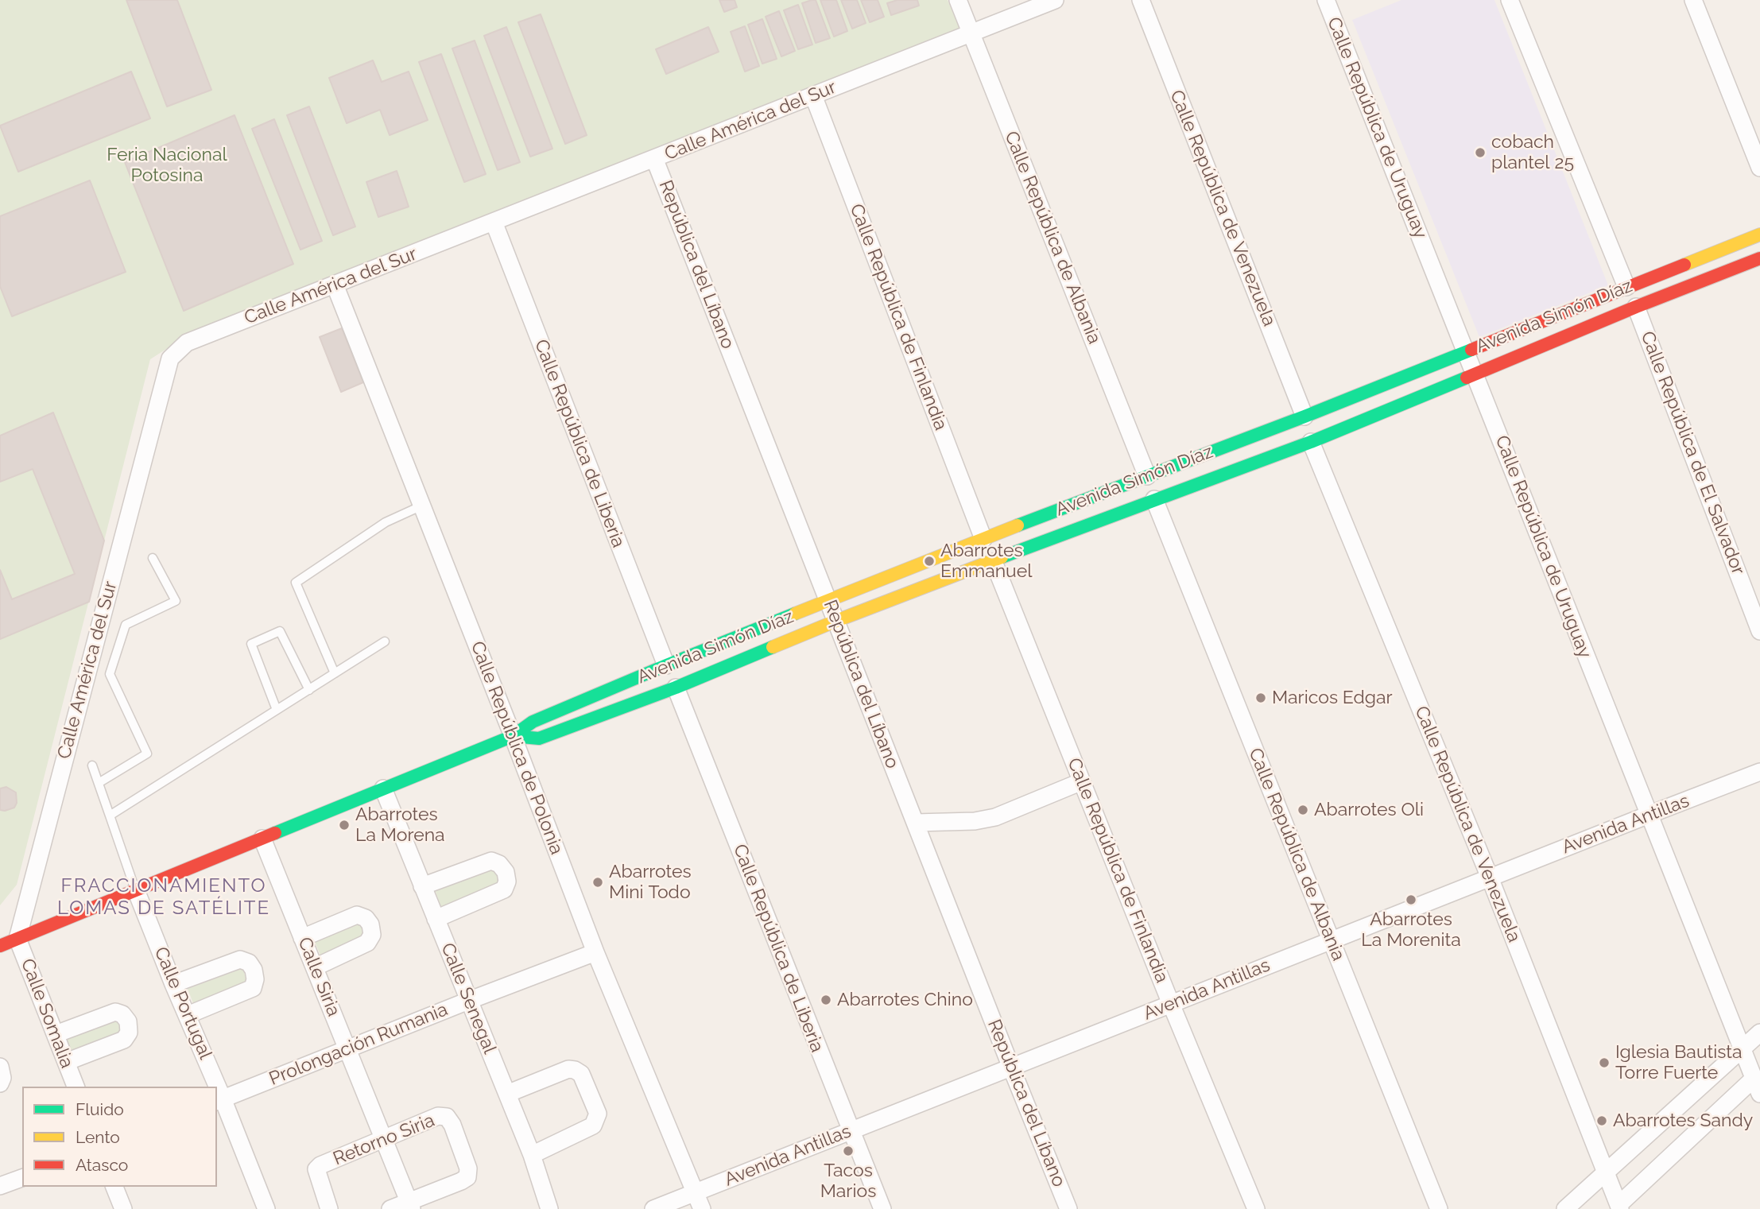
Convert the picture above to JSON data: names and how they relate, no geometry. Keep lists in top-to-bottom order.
{
  "streets": {
    "main road": ["Avenida Simón Díaz"],
    "street": [
      "Calle América del Sur",
      "Calle República de Uruguay",
      "Calle República de Venezuela",
      "Calle República de Albania",
      "República del Líbano",
      "Calle República de Finlandia",
      "Calle República de Liberia",
      "Calle República de El Salvador",
      "Calle República de Polonia",
      "Avenida Antillas",
      "Calle Siria",
      "Calle Senegal",
      "Calle Portugal",
      "Calle Somalia",
      "Prolongación Rumania",
      "Retorno Siria"
    ]
  },
  "crossings": [
    ["Calle América del Sur", "Calle República de Albania"],
    ["Calle América del Sur", "República del Líbano"],
    ["Calle América del Sur", "Avenida Simón Díaz"],
    ["Calle América del Sur", "Calle República de Finlandia"],
    ["Calle América del Sur", "Calle República de Liberia"],
    ["Calle América del Sur", "Calle República de Polonia"],
    ["Calle América del Sur", "Calle Somalia"],
    ["Calle República de Uruguay", "Avenida Simón Díaz"],
    ["Calle República de Uruguay", "Avenida Antillas"],
    ["Calle República de Venezuela", "Avenida Simón Díaz"],
    ["Calle República de Venezuela", "Avenida Antillas"],
    ["Calle República de Albania", "Avenida Simón Díaz"],
    ["Calle República de Albania", "Avenida Antillas"],
    ["República del Líbano", "Avenida Simón Díaz"],
    ["República del Líbano", "Avenida Antillas"],
    ["Avenida Simón Díaz", "Calle República de Finlandia"],
    ["Avenida Simón Díaz", "Calle República de Liberia"],
    ["Avenida Simón Díaz", "Calle República de El Salvador"],
    ["Avenida Simón Díaz", "Calle República de Polonia"],
    ["Avenida Simón Díaz", "Calle Siria"],
    ["Avenida Simón Díaz", "Calle Senegal"],
    ["Avenida Simón Díaz", "Calle Portugal"],
    ["Avenida Simón Díaz", "Calle Somalia"],
    ["Calle República de Finlandia", "Avenida Antillas"],
    ["Calle República de Liberia", "Avenida Antillas"],
    ["Calle República de Polonia", "Avenida Antillas"],
    ["Calle República de Polonia", "Prolongación Rumania"],
    ["Calle Siria", "Prolongación Rumania"],
    ["Calle Siria", "Retorno Siria"],
    ["Calle Senegal", "Prolongación Rumania"],
    ["Calle Portugal", "Prolongación Rumania"]
  ],
  "districts": ["FRACCIONAMIENTO LOMAS DE SATÉLITE"],
  "parks": ["Feria Nacional Potosina"],
  "places": [
    "cobach plantel 25",
    "Abarrotes Emmanuel",
    "Maricos Edgar",
    "Abarrotes Oli",
    "Abarrotes La Morena",
    "Abarrotes Mini Todo",
    "Abarrotes La Morenita",
    "Abarrotes Chino",
    "Iglesia Bautista Torre Fuerte",
    "Abarrotes Sandy",
    "Tacos Marios"
  ],
  "legend": ["Fluido", "Lento", "Atasco"]
}
